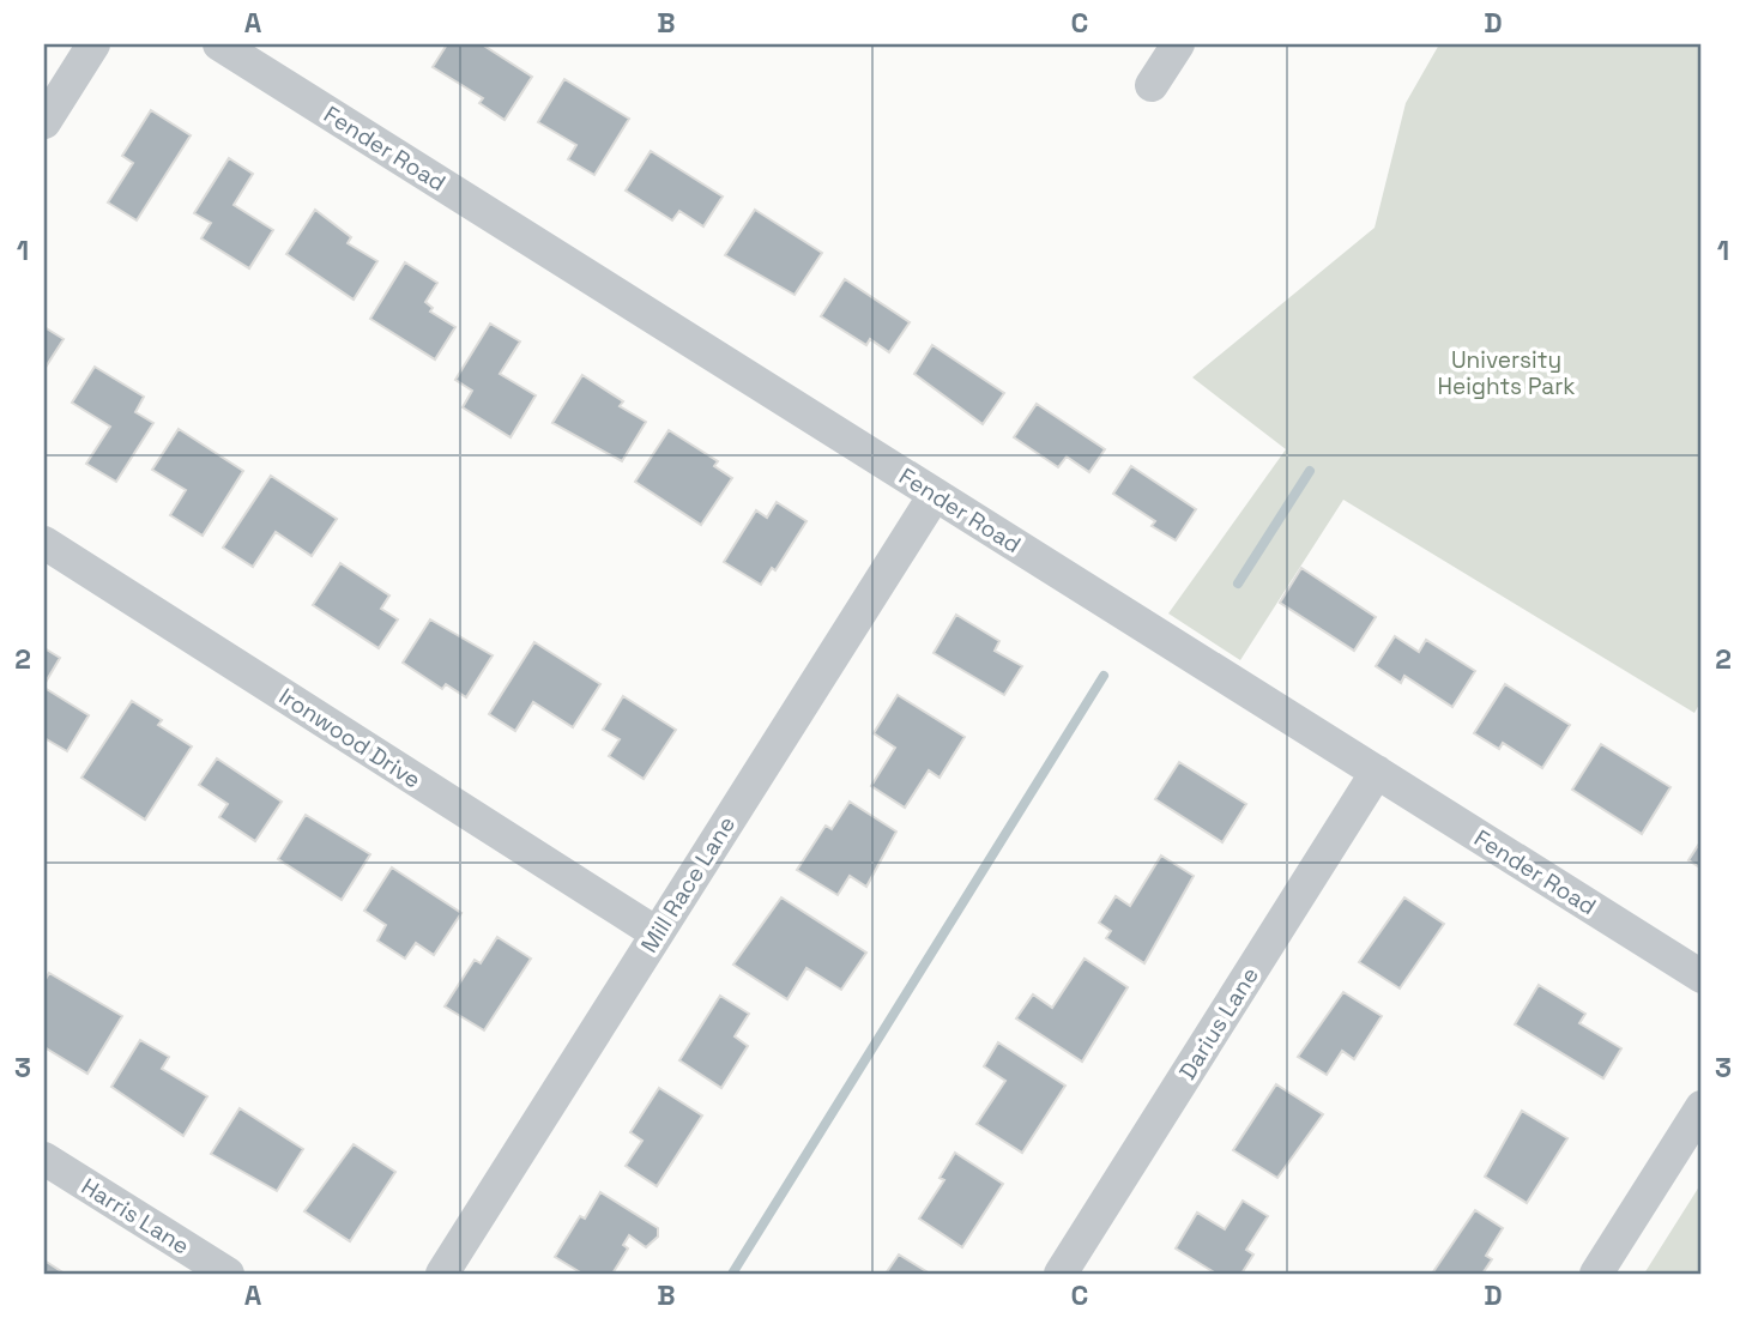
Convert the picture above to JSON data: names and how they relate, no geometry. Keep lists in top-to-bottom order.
{
  "streets": {
    "street": [
      "Fender Road",
      "Ironwood Drive",
      "Mill Race Lane",
      "Darius Lane",
      "Harris Lane"
    ]
  },
  "crossings": [
    ["Fender Road", "Mill Race Lane"],
    ["Fender Road", "Darius Lane"],
    ["Ironwood Drive", "Mill Race Lane"]
  ],
  "parks": ["University Heights Park"],
  "grid": {
    "columns": [
      "A",
      "B",
      "C",
      "D"
    ],
    "rows": ["1", "2", "3"]
  }
}
